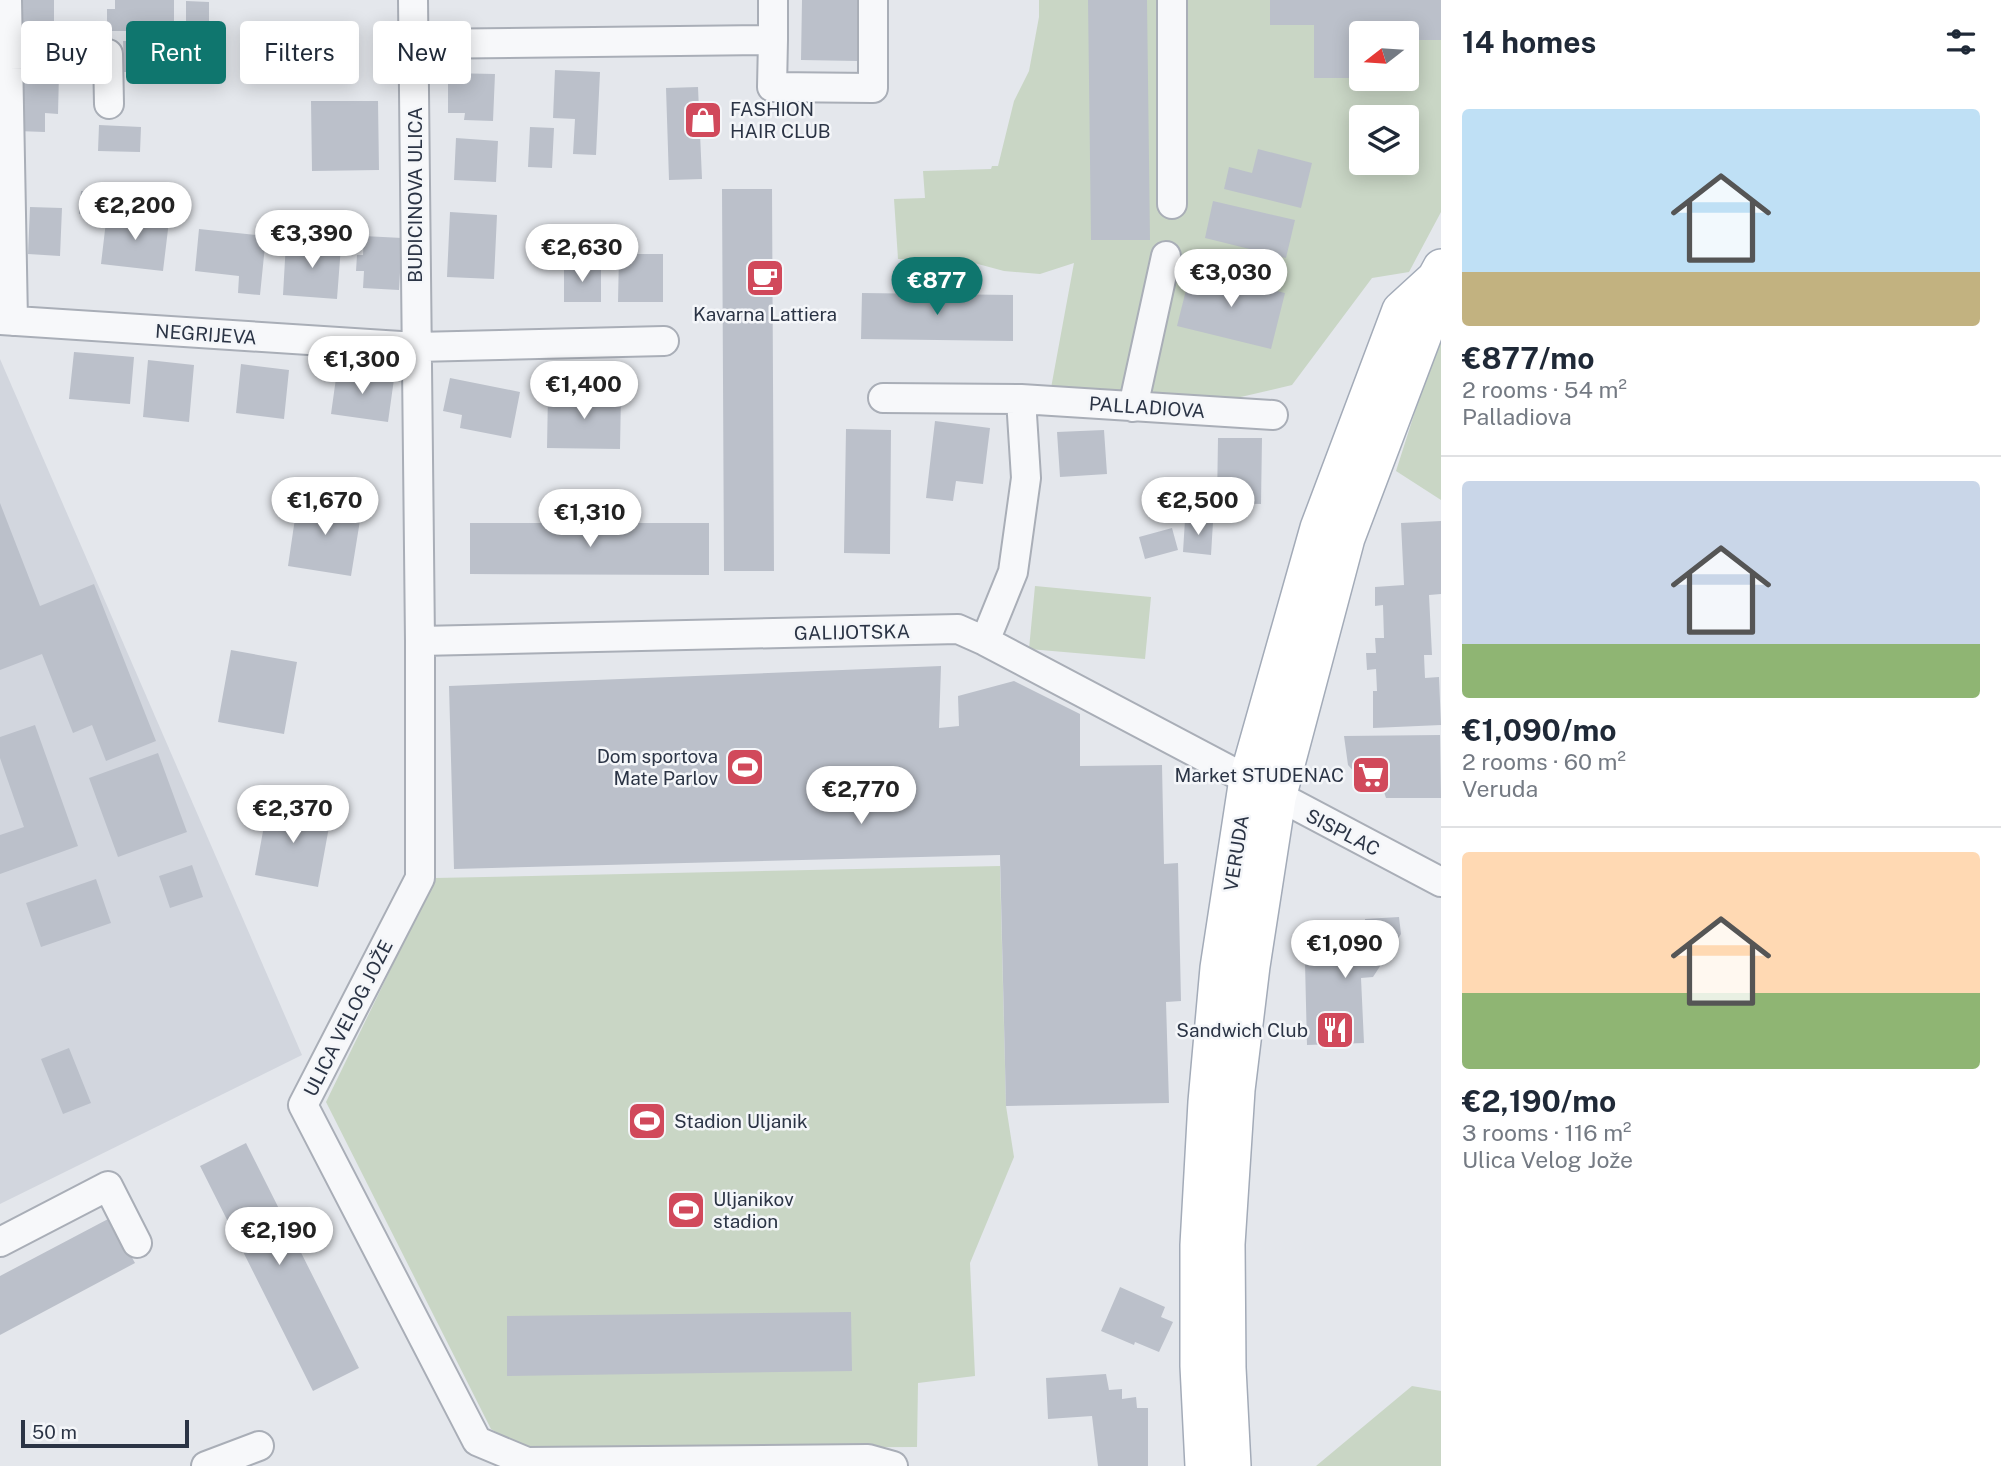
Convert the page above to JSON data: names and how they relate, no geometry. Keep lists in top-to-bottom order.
{
  "streets": {
    "main road": ["VERUDA"],
    "street": [
      "BUDICINOVA ULICA",
      "NEGRIJEVA",
      "PALLADIOVA",
      "GALIJOTSKA",
      "SISPLAC",
      "ULICA VELOG JOŽE"
    ]
  },
  "crossings": [
    ["BUDICINOVA ULICA", "NEGRIJEVA"],
    ["BUDICINOVA ULICA", "ULICA VELOG JOŽE"],
    ["NEGRIJEVA", "ULICA VELOG JOŽE"],
    ["GALIJOTSKA", "SISPLAC"],
    ["GALIJOTSKA", "VERUDA"],
    ["GALIJOTSKA", "ULICA VELOG JOŽE"],
    ["SISPLAC", "VERUDA"]
  ],
  "places": {
    "shop": ["FASHION HAIR CLUB"],
    "cafe": ["Kavarna Lattiera"],
    "sports": ["Dom sportova Mate Parlov", "Stadion Uljanik", "Uljanikov stadion"],
    "supermarket": ["Market STUDENAC"],
    "restaurant": ["Sandwich Club"]
  },
  "scale_bar": "50 m",
  "north": "left",
  "page": {
    "heading": "14 homes",
    "chip": [
      "Buy",
      "Rent",
      "Filters",
      "New"
    ],
    "list": [
      {
        "name": "€877/mo",
        "note": "2 rooms · 54 m² · Palladiova"
      },
      {
        "name": "€1,090/mo",
        "note": "2 rooms · 60 m² · Veruda"
      },
      {
        "name": "€2,190/mo",
        "note": "3 rooms · 116 m² · Ulica Velog Jože"
      }
    ],
    "price": [
      "€2,200",
      "€3,390",
      "€2,630",
      "€3,030",
      "€877",
      "€1,300",
      "€1,400",
      "€1,670",
      "€2,500",
      "€1,310",
      "€2,770",
      "€2,370",
      "€1,090",
      "€2,190"
    ],
    "scale": "50 m"
  }
}
